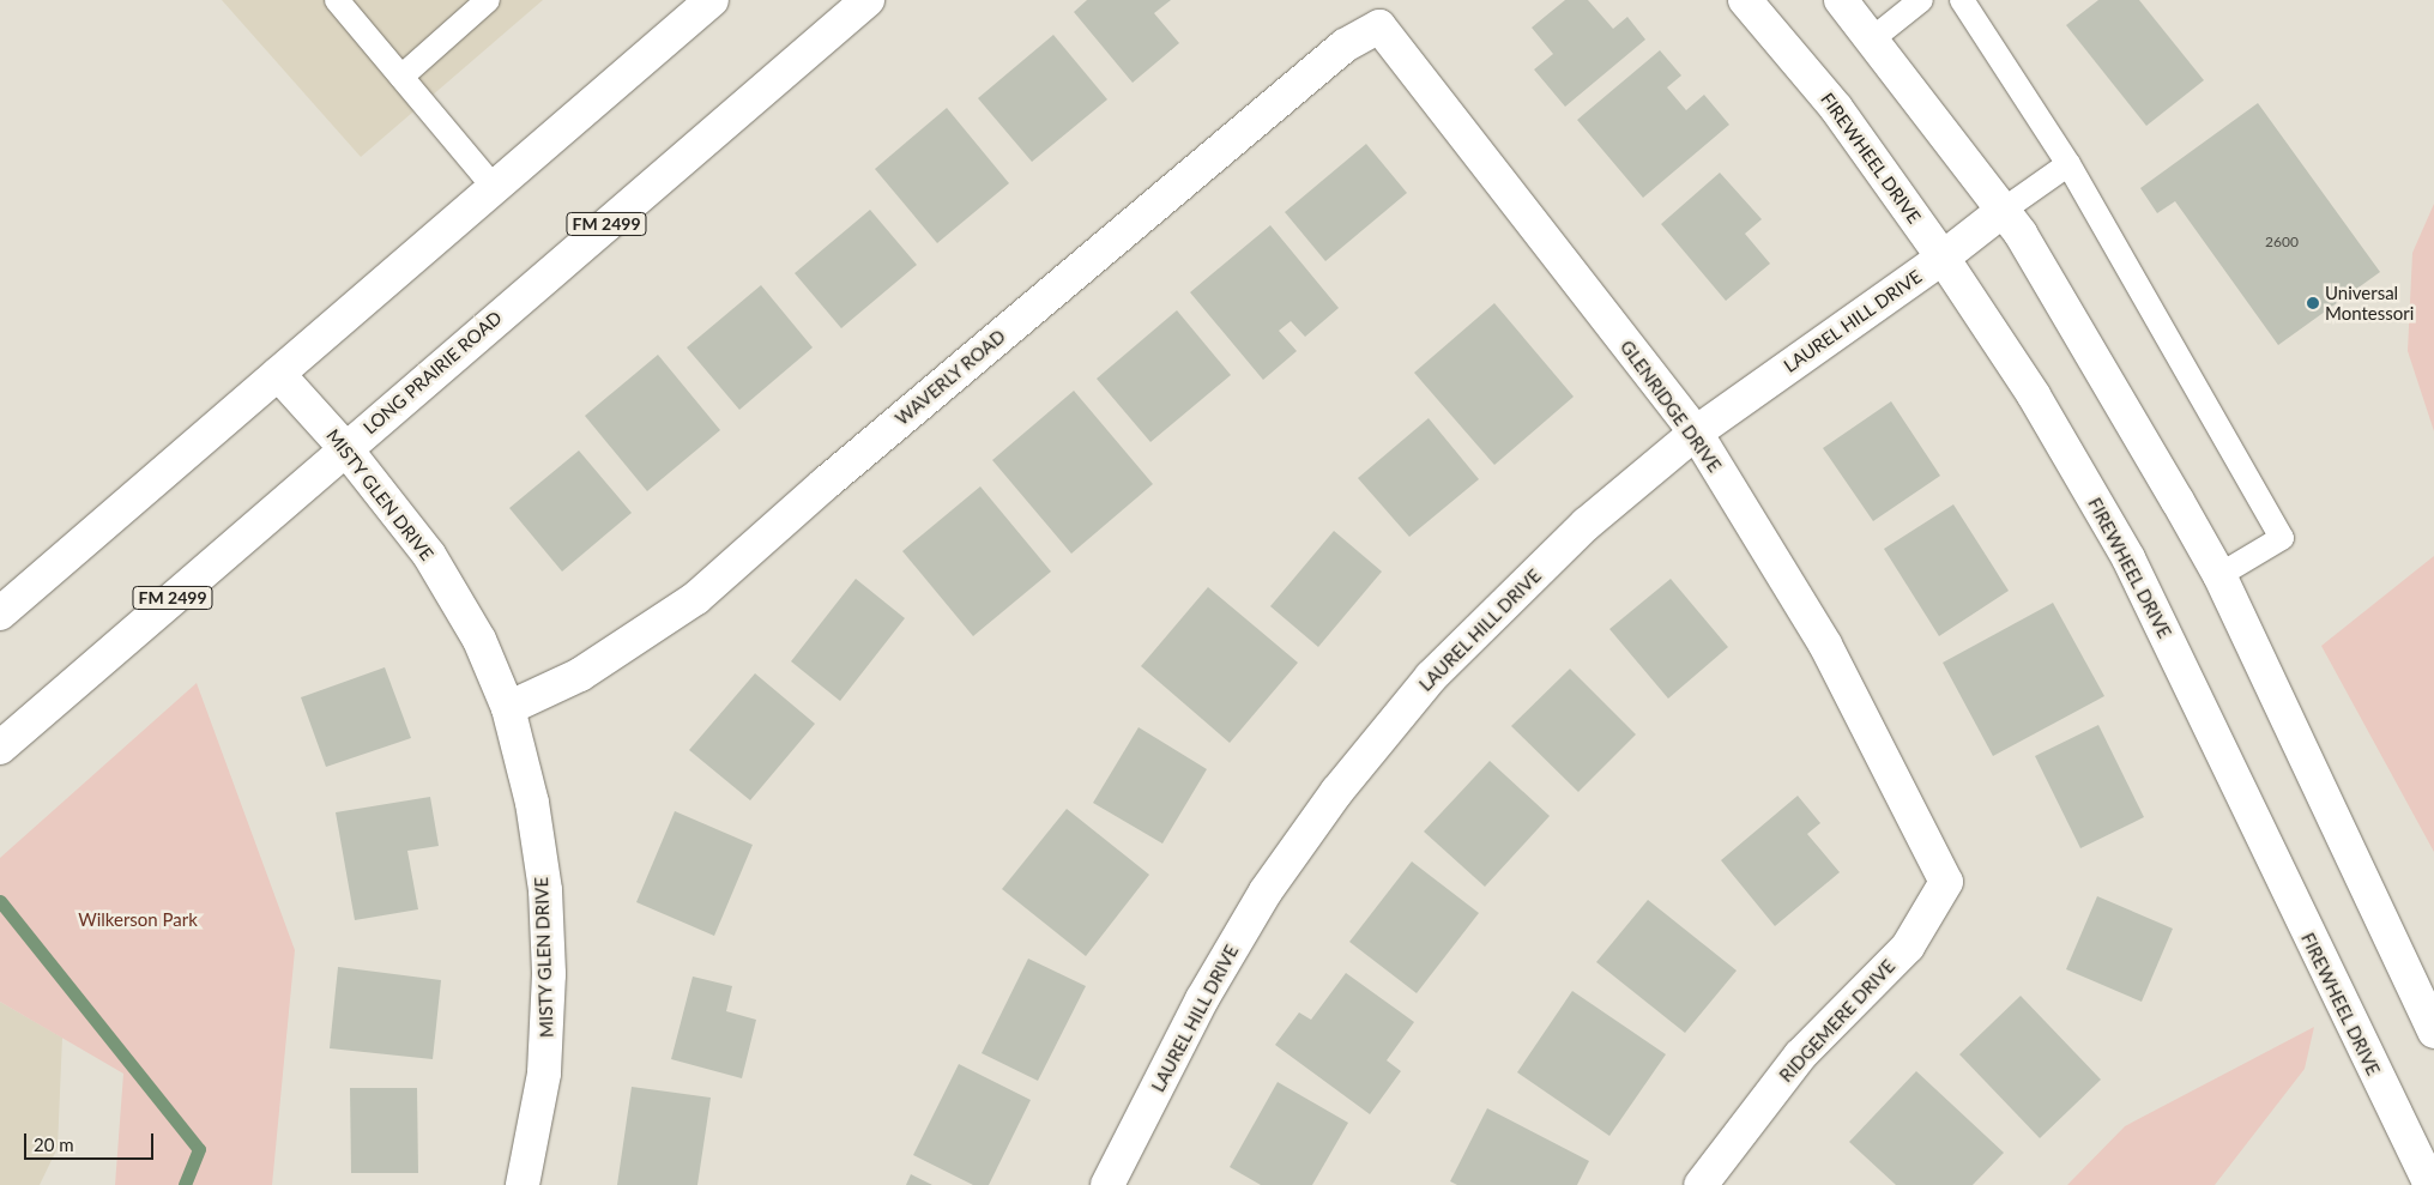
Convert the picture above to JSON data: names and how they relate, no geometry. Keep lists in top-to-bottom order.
{
  "streets": {
    "street": [
      "FIREWHEEL DRIVE",
      "FM 2499",
      "LAUREL HILL DRIVE",
      "LONG PRAIRIE ROAD",
      "WAVERLY ROAD",
      "GLENRIDGE DRIVE",
      "MISTY GLEN DRIVE",
      "RIDGEMERE DRIVE"
    ]
  },
  "crossings": [
    ["FIREWHEEL DRIVE", "LAUREL HILL DRIVE"],
    ["LAUREL HILL DRIVE", "GLENRIDGE DRIVE"],
    ["LONG PRAIRIE ROAD", "MISTY GLEN DRIVE"],
    ["WAVERLY ROAD", "GLENRIDGE DRIVE"],
    ["WAVERLY ROAD", "MISTY GLEN DRIVE"],
    ["GLENRIDGE DRIVE", "RIDGEMERE DRIVE"]
  ],
  "parks": ["Wilkerson Park"],
  "places": ["Universal Montessori"],
  "house_numbers": ["2600"],
  "scale_bar": "20 m"
}
